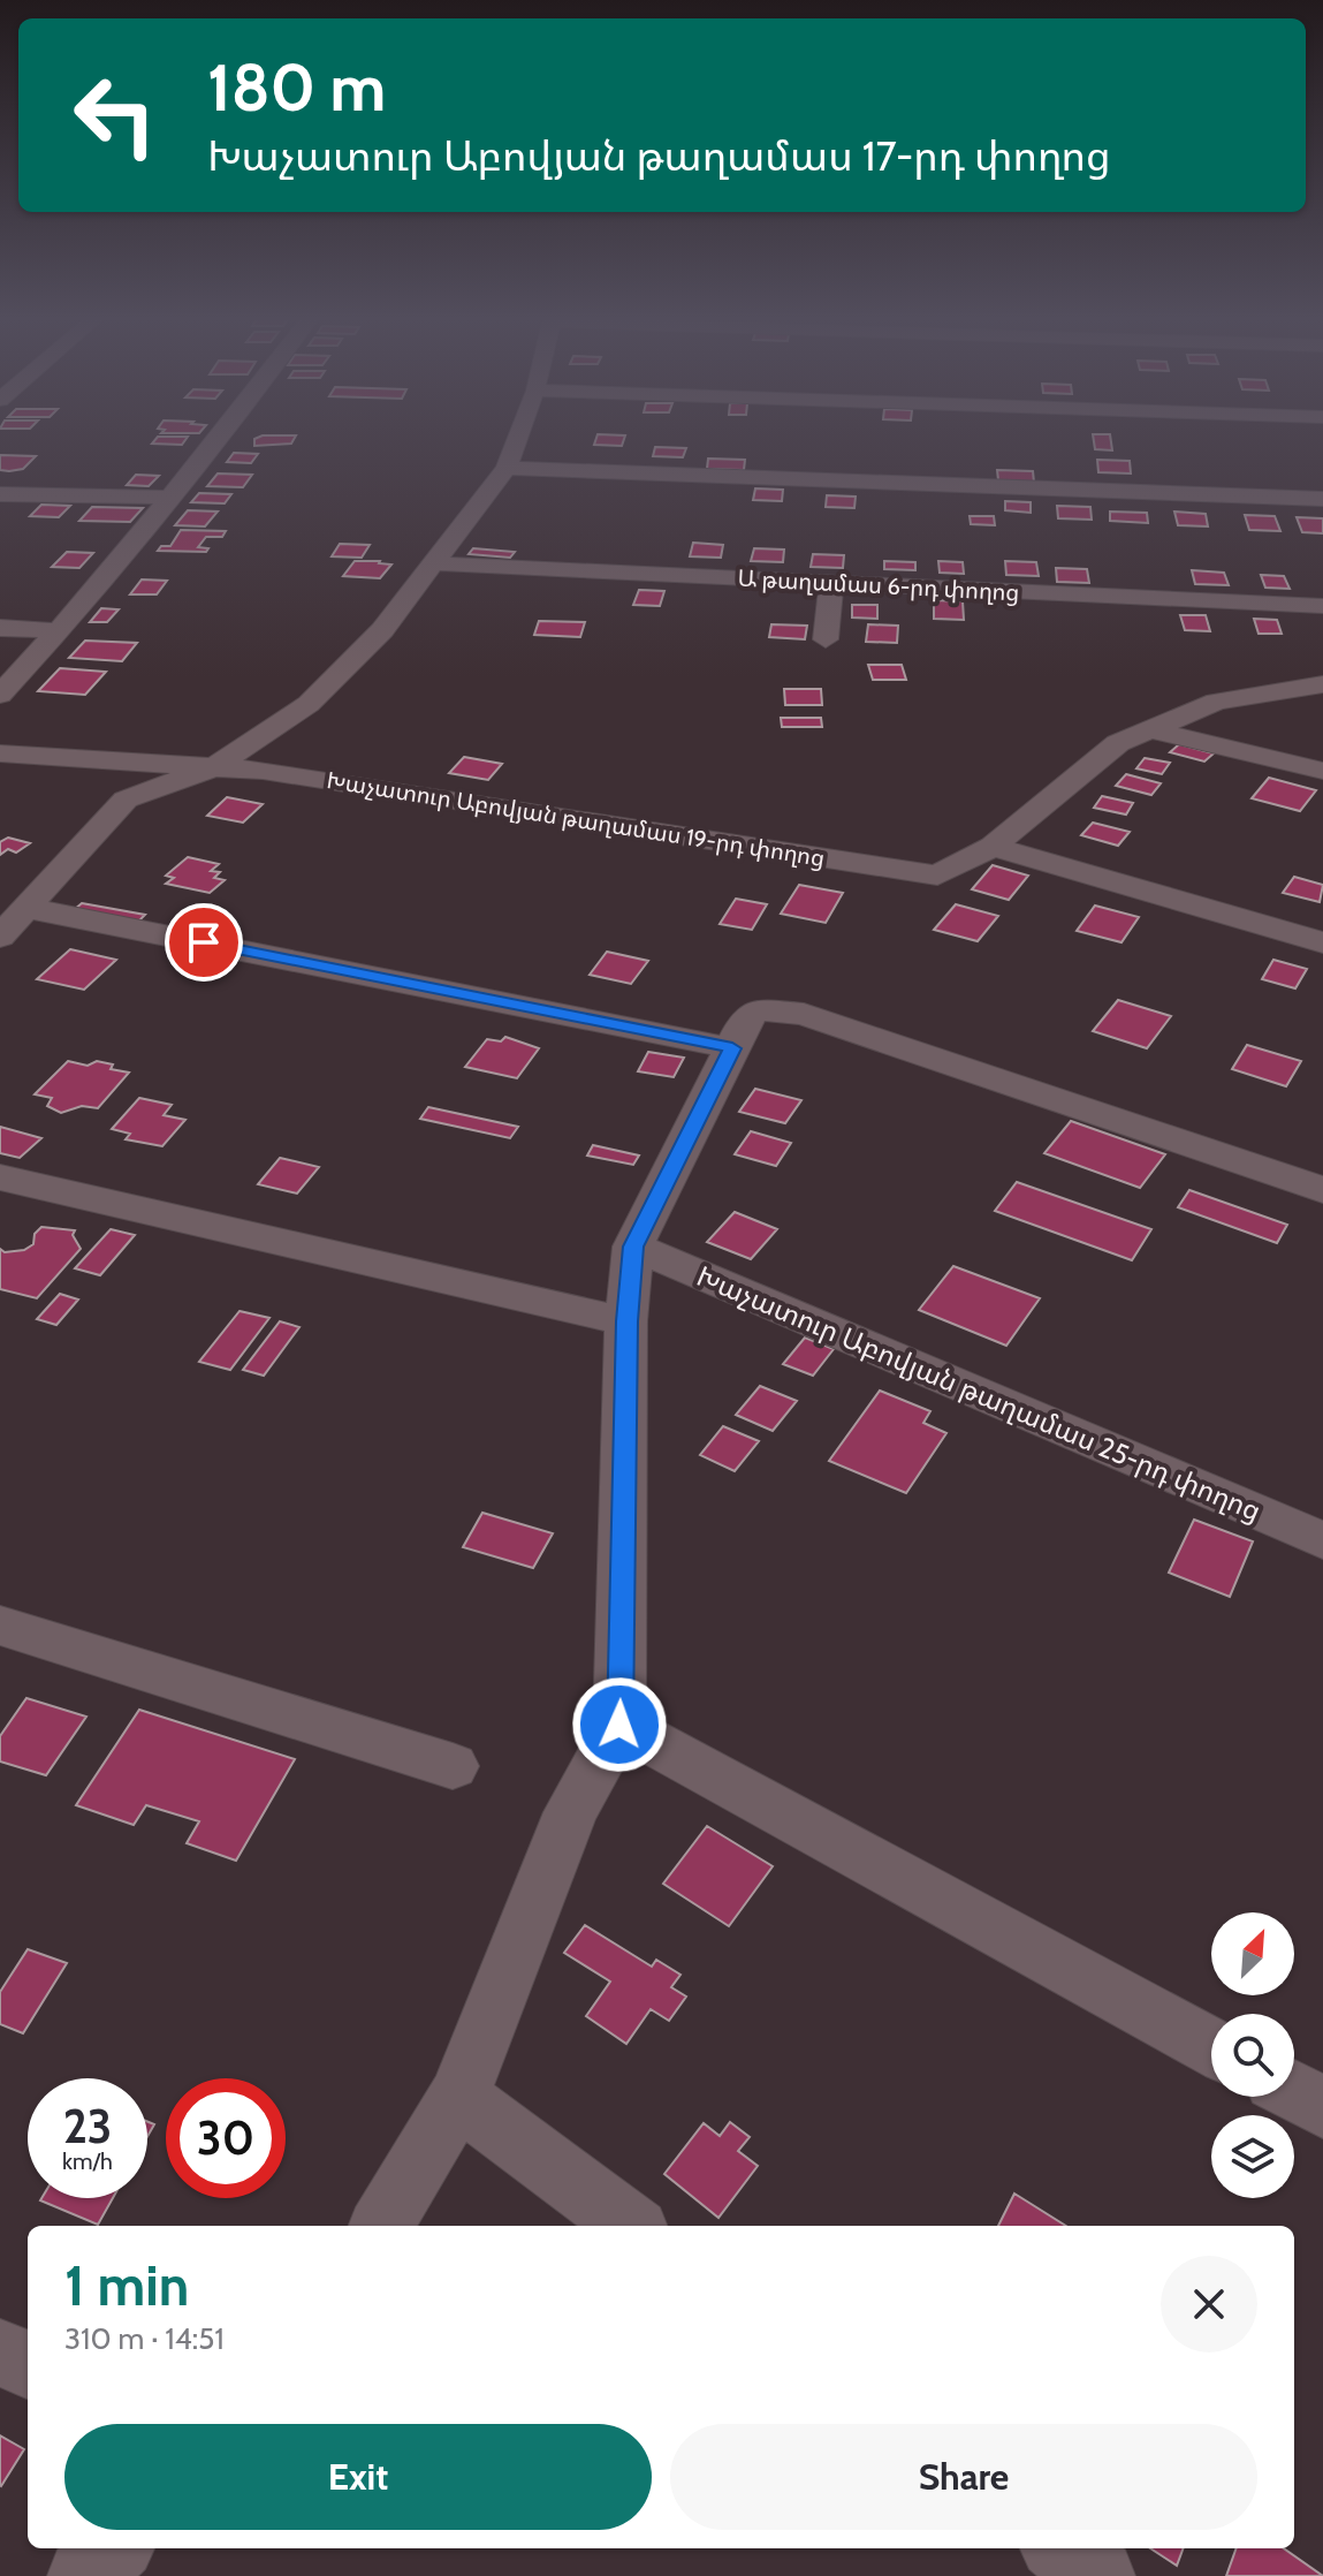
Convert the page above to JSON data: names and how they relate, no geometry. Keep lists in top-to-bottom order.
{
  "streets": {
    "street": ["Ա թաղամաս 6-րդ փողոց", "Խաչատուր Աբովյան թաղամաս 19-րդ փողոց", "Խաչատուր Աբովյան թաղամաս 25-րդ փողոց"]
  },
  "north": "top right",
  "page": {
    "turn": ["180 m", "Խաչատուր Աբովյան թաղամաս 17-րդ փողոց"],
    "speed": "23 km/h",
    "limit": "30",
    "heading": ["1 min", "310 m · 14:51"],
    "buttons": ["Exit", "Share"]
  }
}
